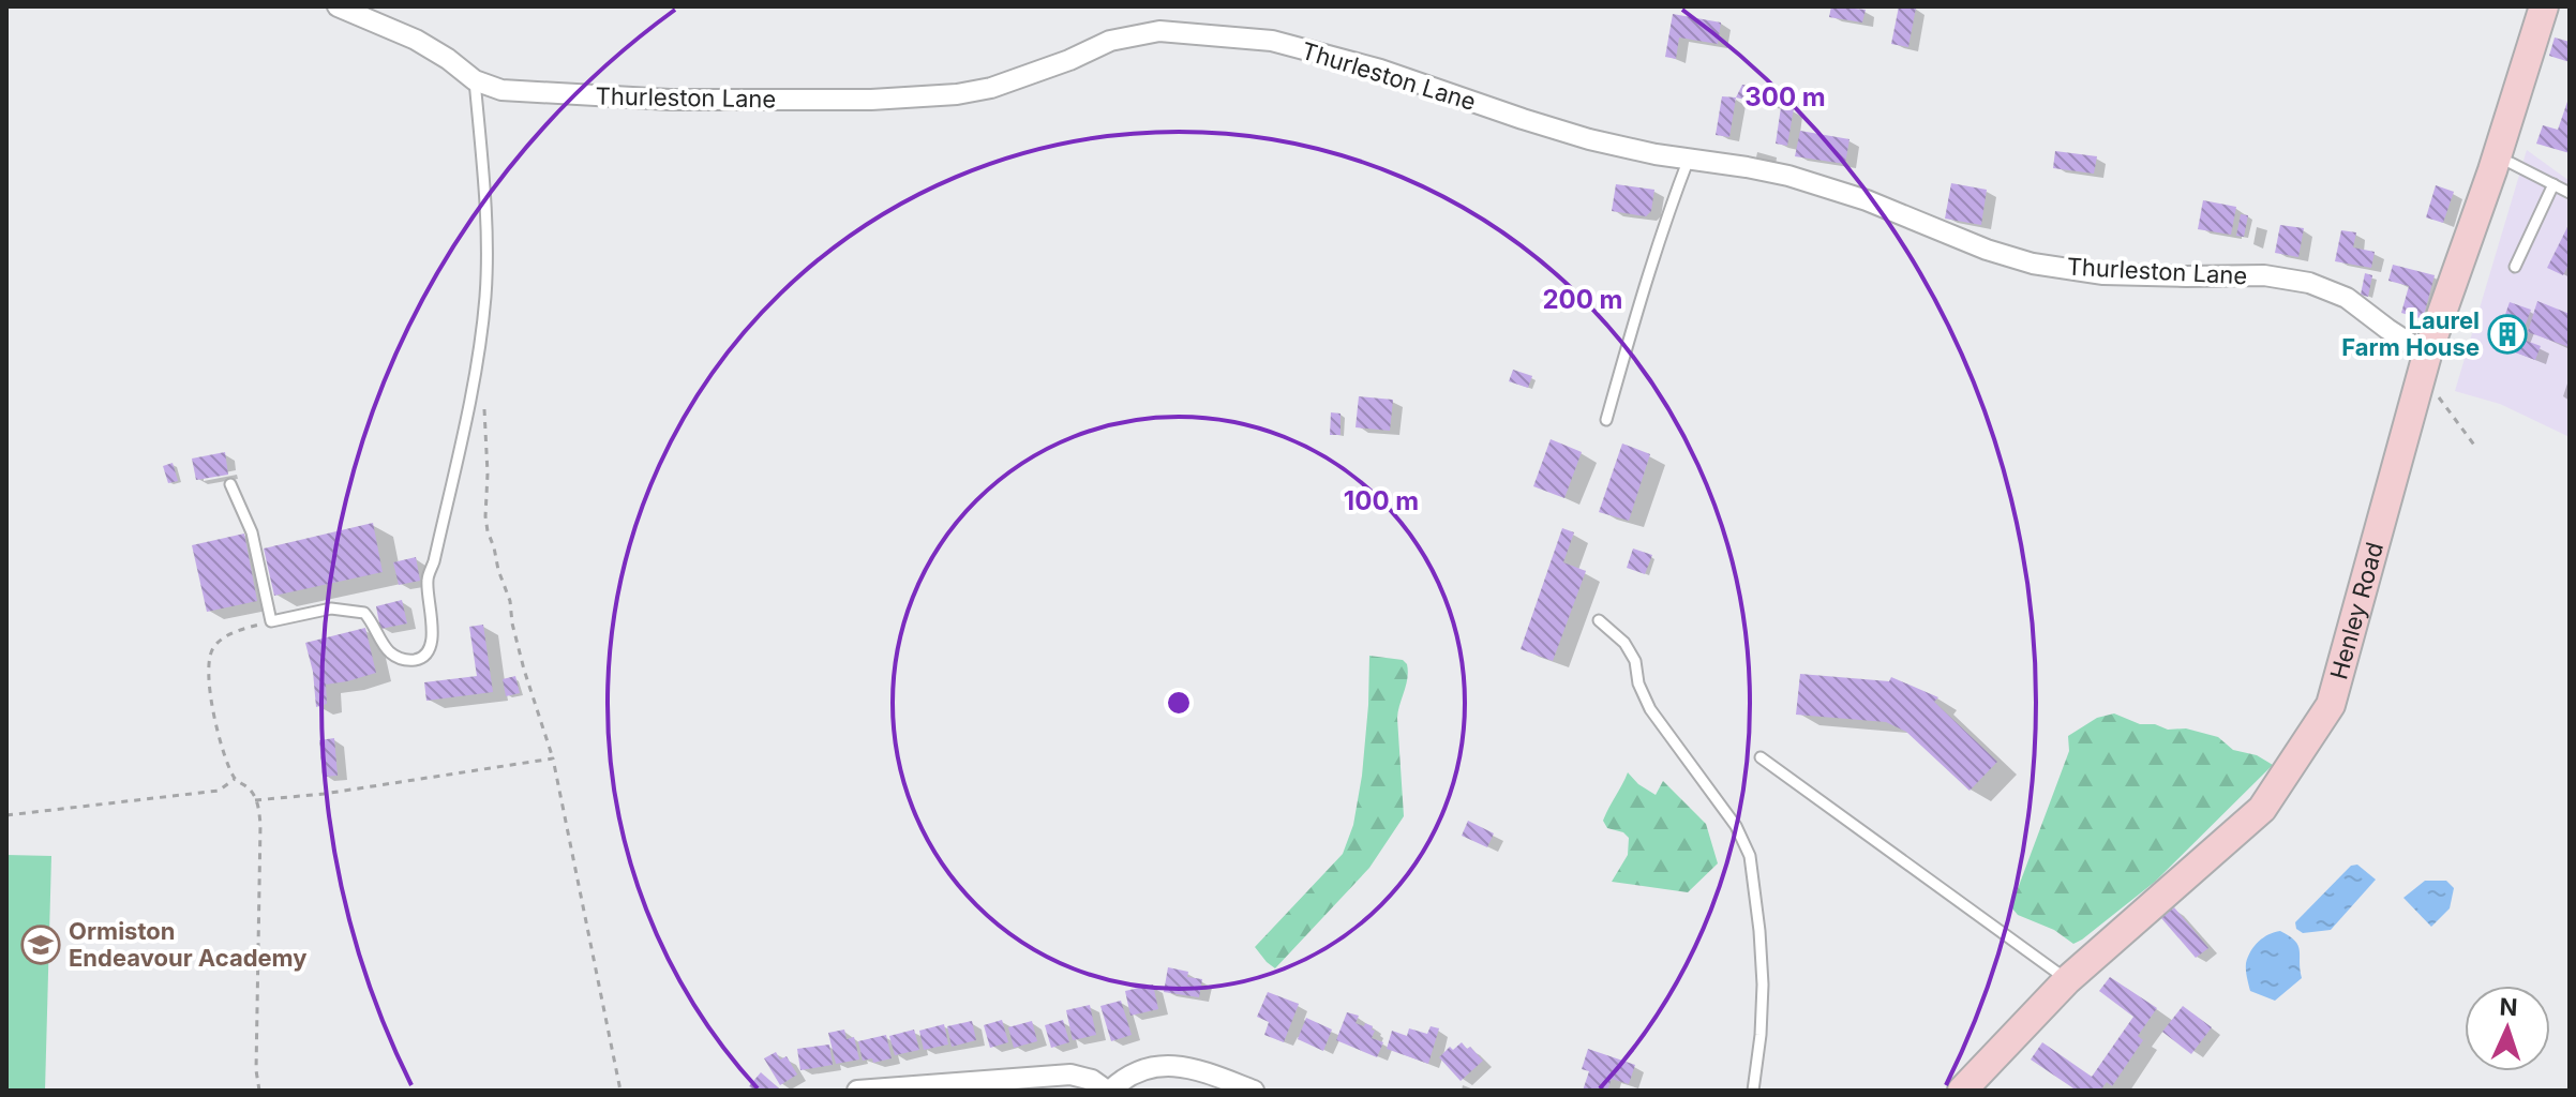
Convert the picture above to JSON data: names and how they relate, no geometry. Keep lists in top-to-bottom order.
{
  "streets": {
    "street": ["Thurleston Lane", "Henley Road"]
  },
  "crossings": [
    ["Thurleston Lane", "Henley Road"]
  ],
  "places": {
    "building": ["Laurel Farm House"],
    "school or university": ["Ormiston Endeavour Academy"]
  },
  "north": "top",
  "rings": ["300 m", "200 m", "100 m"]
}
